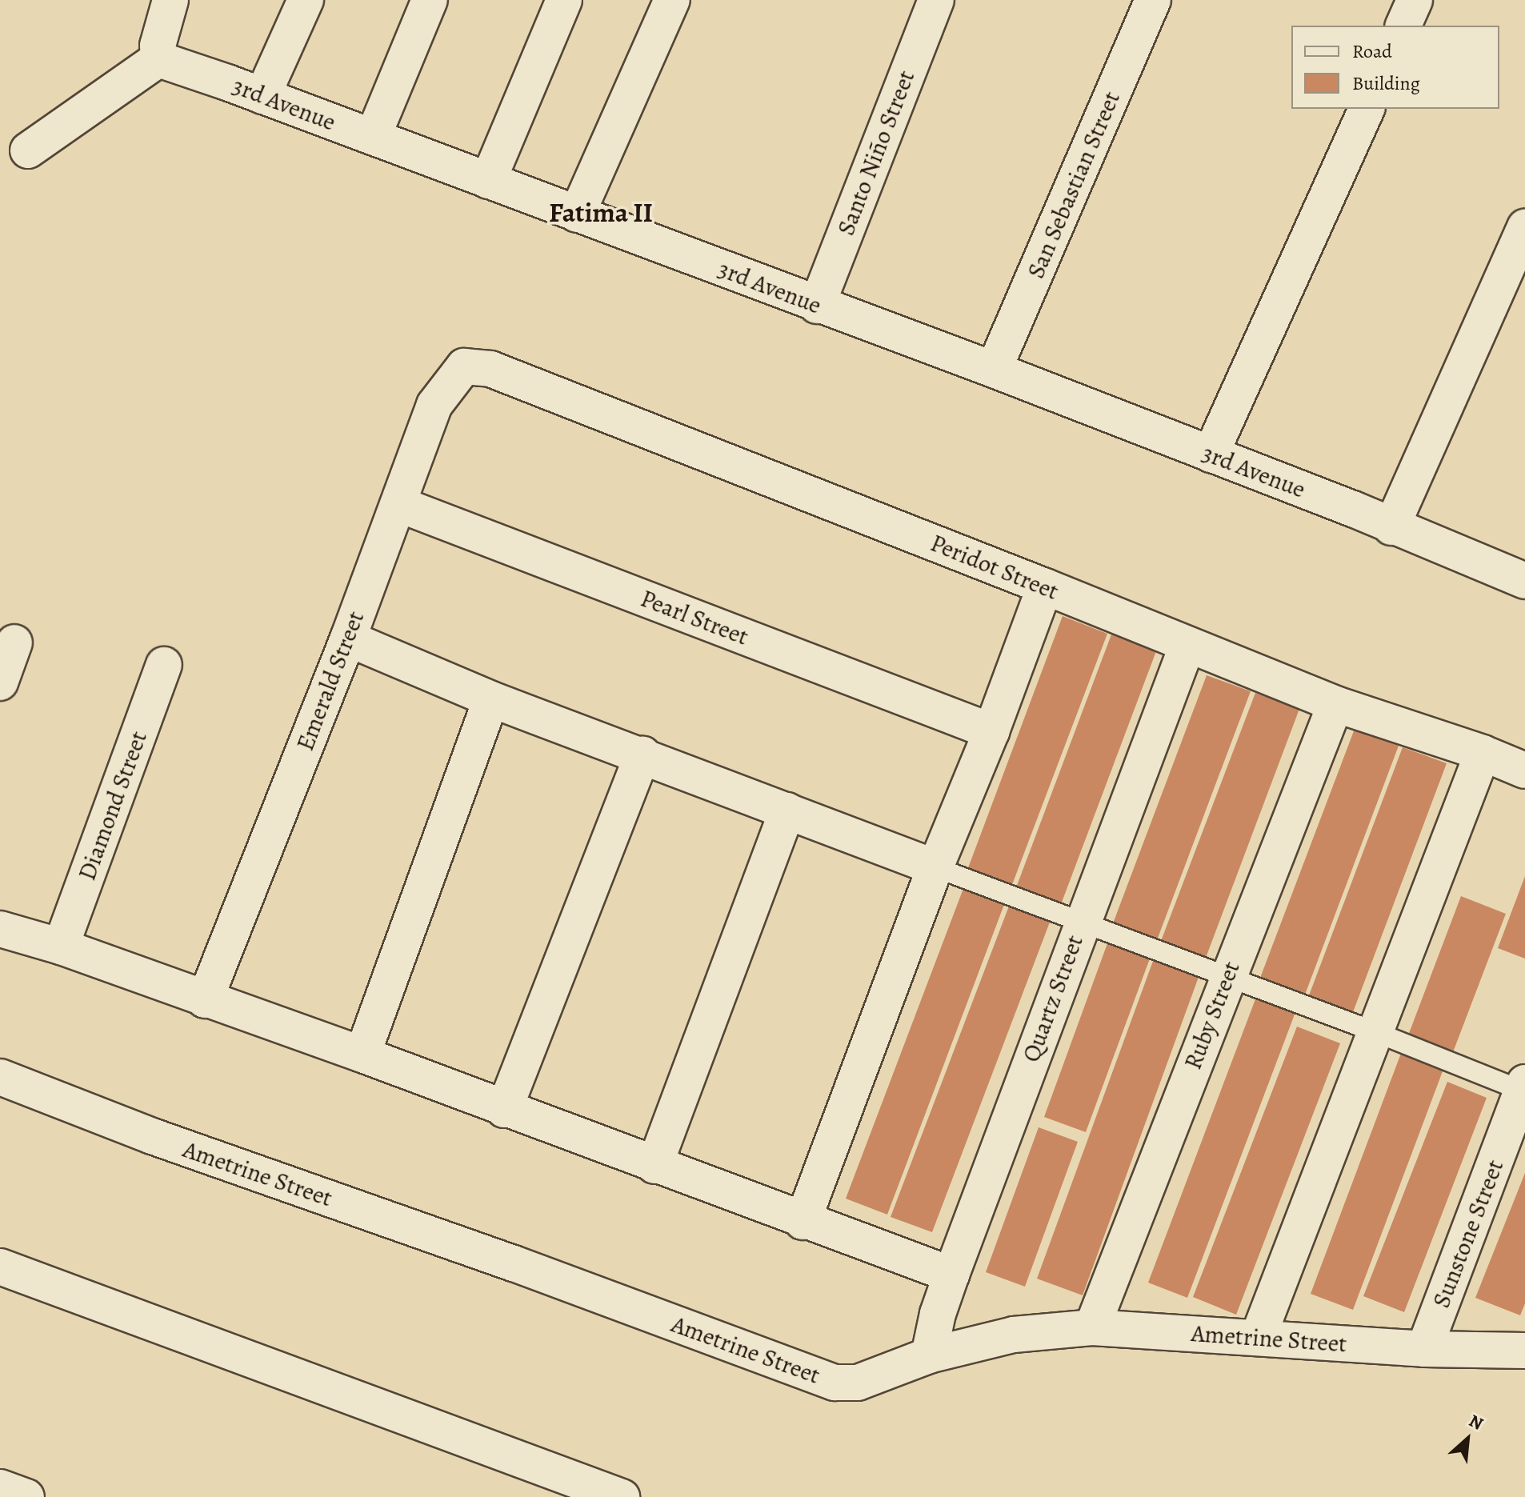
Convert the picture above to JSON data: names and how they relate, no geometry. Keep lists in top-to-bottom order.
{
  "streets": {
    "street": [
      "3rd Avenue",
      "Santo Niño Street",
      "San Sebastian Street",
      "Peridot Street",
      "Pearl Street",
      "Emerald Street",
      "Diamond Street",
      "Quartz Street",
      "Ruby Street",
      "Ametrine Street",
      "Sunstone Street"
    ]
  },
  "crossings": [
    ["3rd Avenue", "Santo Niño Street"],
    ["3rd Avenue", "San Sebastian Street"],
    ["Peridot Street", "Emerald Street"],
    ["Peridot Street", "Quartz Street"],
    ["Peridot Street", "Ruby Street"],
    ["Pearl Street", "Emerald Street"],
    ["Quartz Street", "Ametrine Street"],
    ["Ruby Street", "Ametrine Street"],
    ["Ametrine Street", "Sunstone Street"]
  ],
  "districts": ["Fatima II"],
  "legend": ["Road", "Building"],
  "north": "top right"
}
